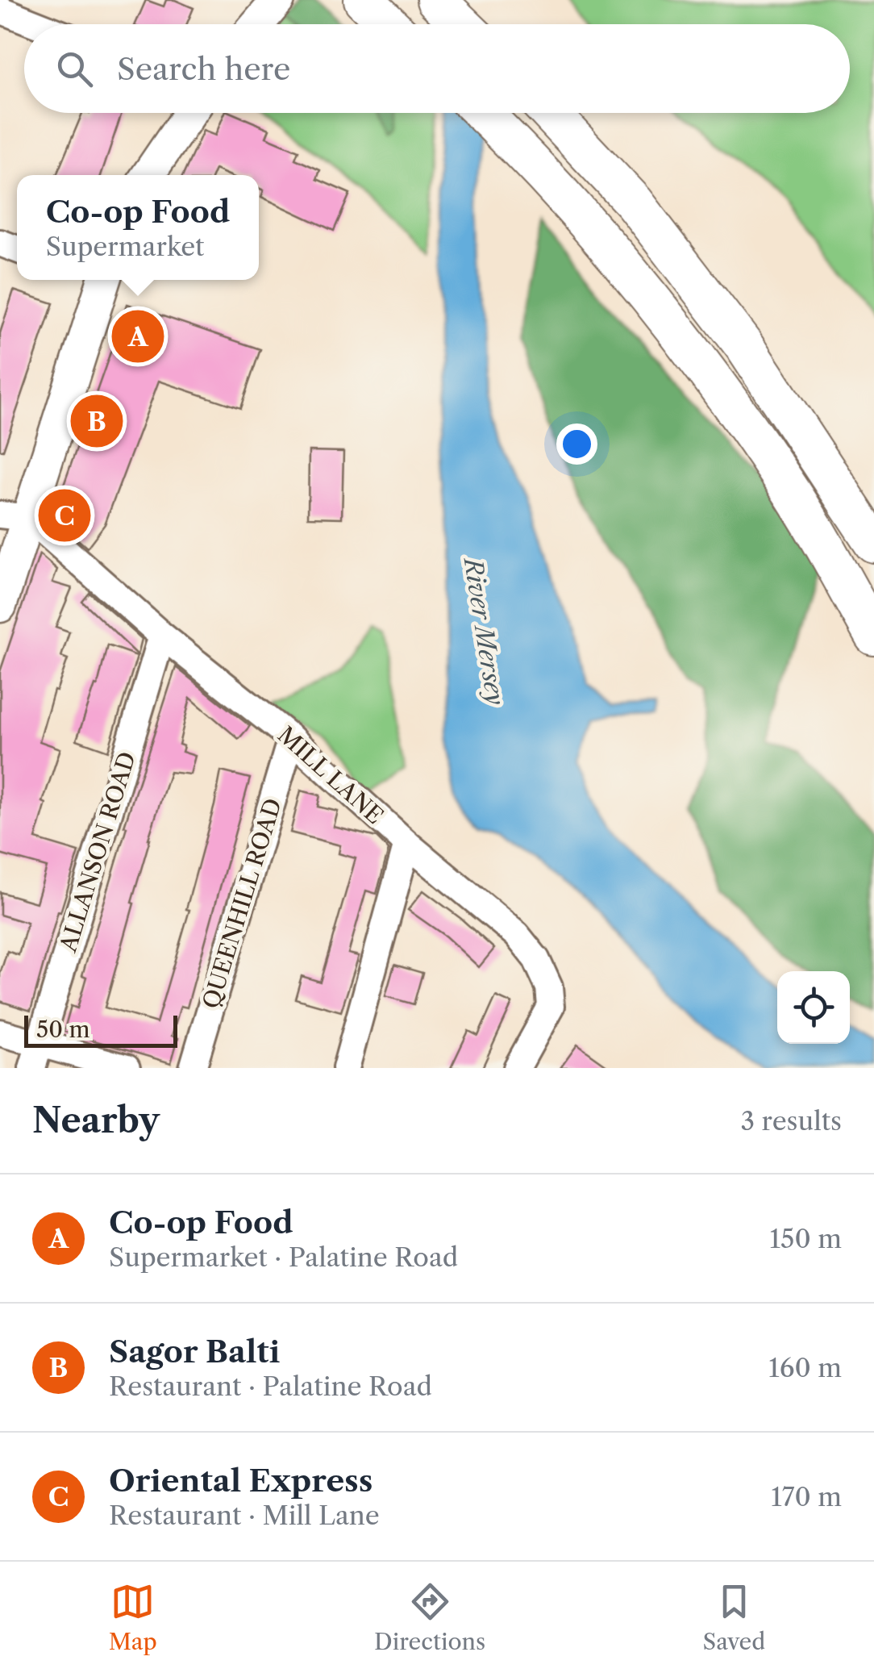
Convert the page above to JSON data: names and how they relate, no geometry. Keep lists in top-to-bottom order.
{
  "streets": {
    "street": ["MILL LANE", "ALLANSON ROAD", "QUEENHILL ROAD"]
  },
  "crossings": [
    ["MILL LANE", "ALLANSON ROAD"],
    ["MILL LANE", "QUEENHILL ROAD"]
  ],
  "water": ["River Mersey"],
  "scale_bar": "50 m",
  "page": {
    "search": "Search here",
    "popup": ["Co-op Food", "Supermarket"],
    "pins": ["A", "B", "C"],
    "scale": "50 m",
    "heading": ["Nearby", "3 results"],
    "list": [
      {
        "mark": "A",
        "name": "Co-op Food",
        "note": "Supermarket · Palatine Road",
        "value": "150 m"
      },
      {
        "mark": "B",
        "name": "Sagor Balti",
        "note": "Restaurant · Palatine Road",
        "value": "160 m"
      },
      {
        "mark": "C",
        "name": "Oriental Express",
        "note": "Restaurant · Mill Lane",
        "value": "170 m"
      }
    ],
    "nav": ["Map", "Directions", "Saved"]
  }
}
